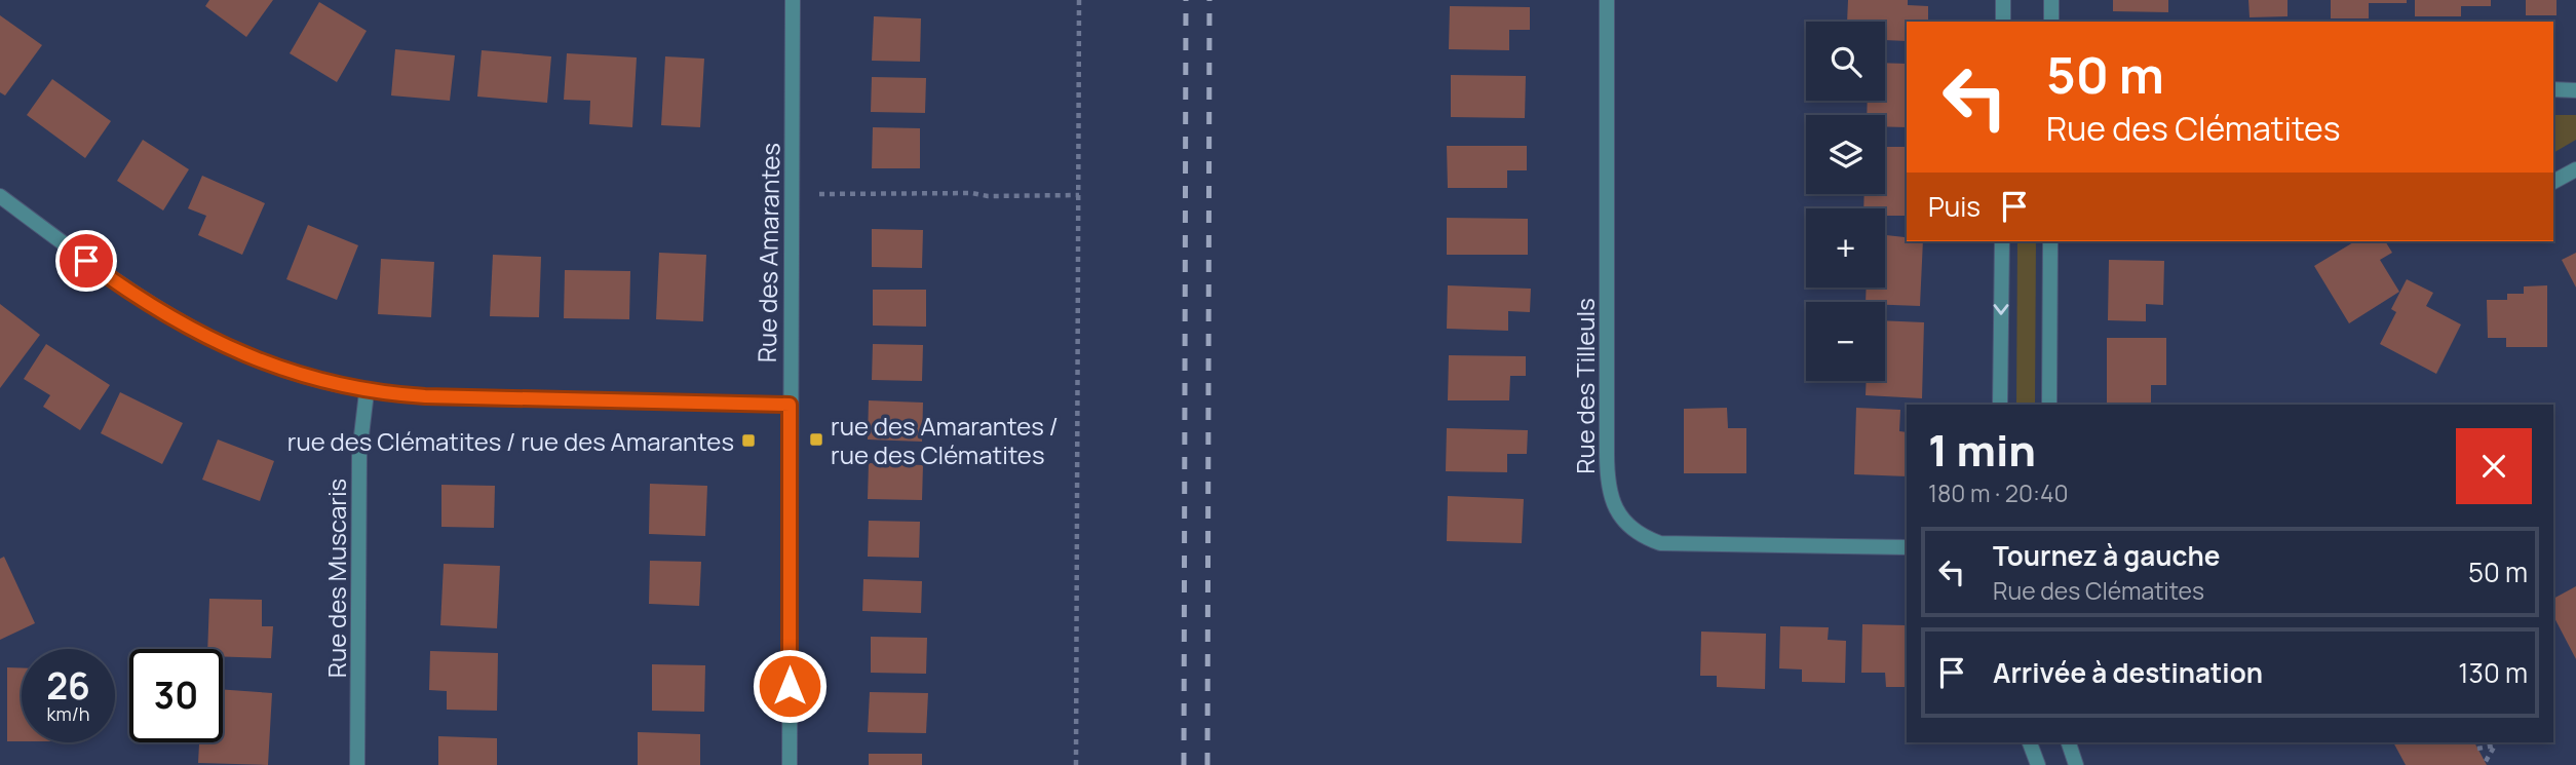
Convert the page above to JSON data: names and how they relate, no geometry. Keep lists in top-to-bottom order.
{
  "streets": {
    "street": ["Rue des Amarantes", "Rue des Tilleuls", "Rue des Muscaris"]
  },
  "places": {
    "transit": ["rue des Amarantes / rue des Clématites", "rue des Clématites / rue des Amarantes"]
  },
  "page": {
    "map_buttons": ["+", "−"],
    "turn": ["50 m", "Rue des Clématites"],
    "then": "Puis",
    "heading": ["1 min", "180 m · 20:40"],
    "list": [
      {
        "name": "Tournez à gauche",
        "note": "Rue des Clématites",
        "value": "50 m"
      },
      {
        "name": "Arrivée à destination",
        "value": "130 m"
      }
    ],
    "speed": "26 km/h",
    "limit": "30"
  }
}
